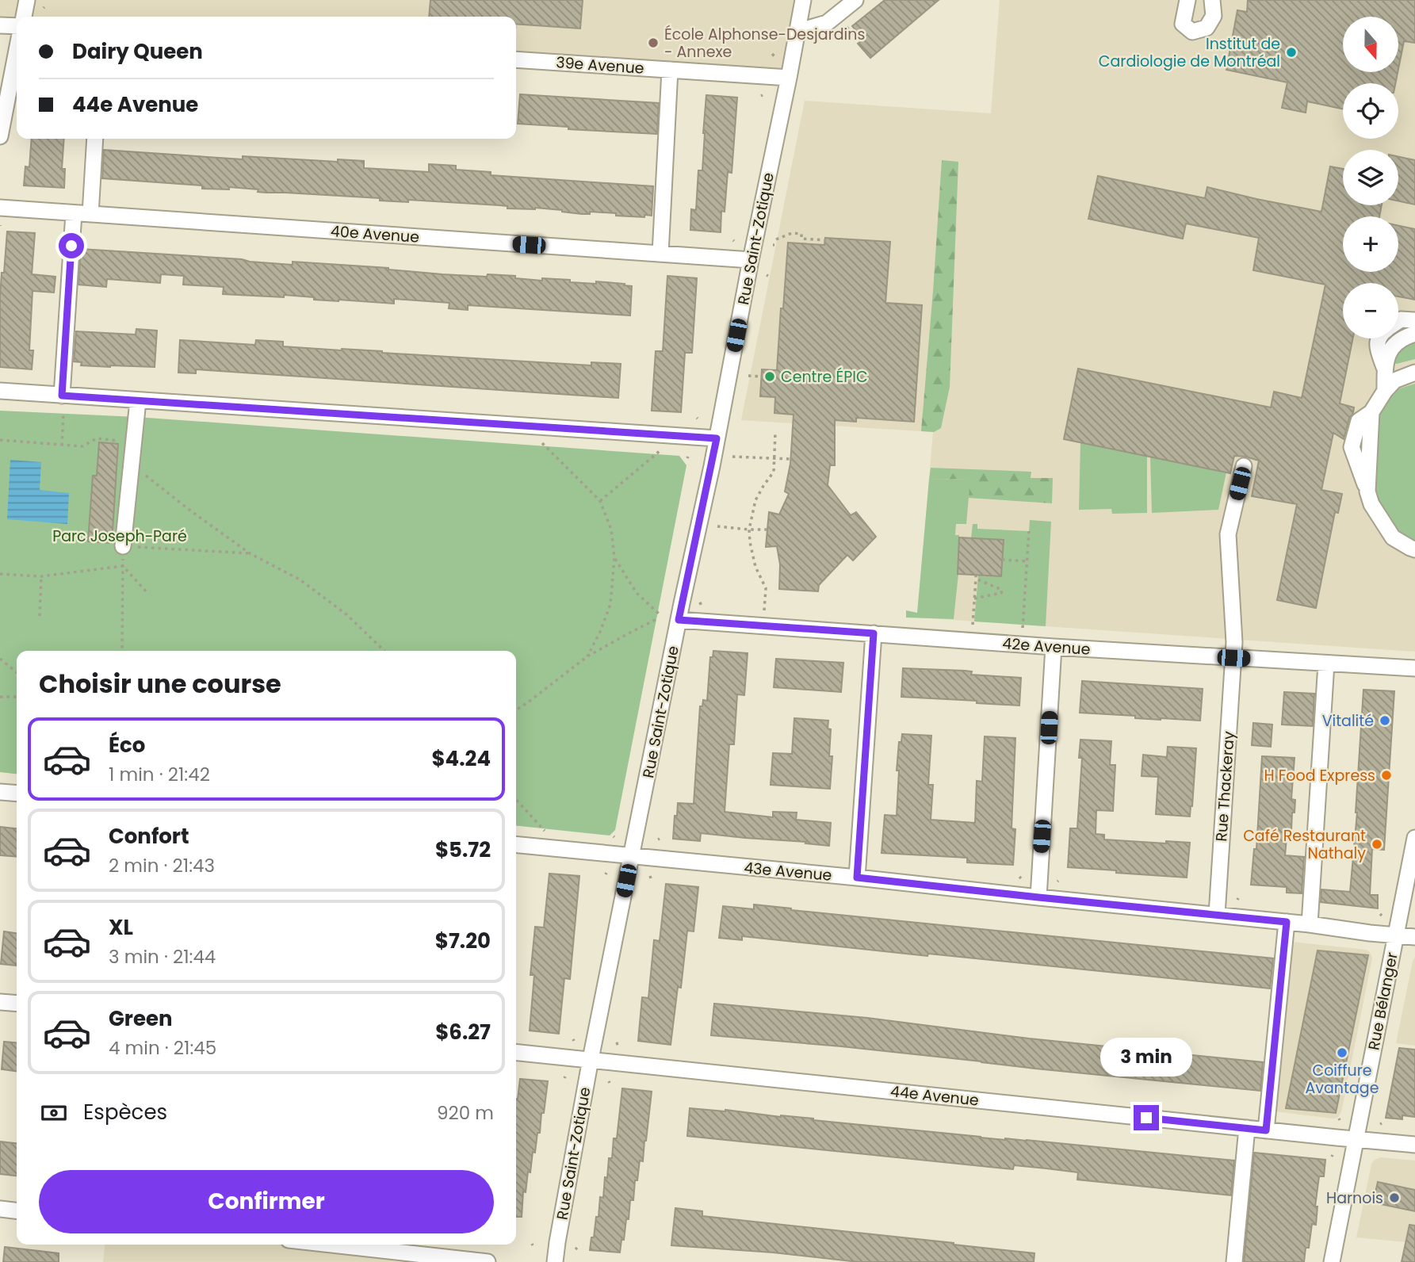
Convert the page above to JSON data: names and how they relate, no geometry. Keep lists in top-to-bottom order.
{
  "streets": {
    "street": [
      "39e Avenue",
      "40e Avenue",
      "Rue Saint-Zotique",
      "42e Avenue",
      "Rue Thackeray",
      "43e Avenue",
      "Rue Bélanger",
      "44e Avenue"
    ]
  },
  "crossings": [
    ["39e Avenue", "Rue Saint-Zotique"],
    ["40e Avenue", "Rue Saint-Zotique"],
    ["Rue Saint-Zotique", "42e Avenue"],
    ["Rue Saint-Zotique", "43e Avenue"],
    ["Rue Saint-Zotique", "44e Avenue"],
    ["42e Avenue", "Rue Thackeray"],
    ["Rue Thackeray", "43e Avenue"],
    ["43e Avenue", "Rue Bélanger"],
    ["Rue Bélanger", "44e Avenue"]
  ],
  "parks": ["Parc Joseph-Paré"],
  "places": [
    "École Alphonse-Desjardins - Annexe",
    "Institut de Cardiologie de Montréal",
    "Centre ÉPIC",
    "Vitalité",
    "H Food Express",
    "Café Restaurant Nathaly",
    "Coiffure Avantage",
    "Harnois"
  ],
  "north": "bottom",
  "page": {
    "map_buttons": ["+", "−"],
    "banner": ["Dairy Queen", "44e Avenue"],
    "heading": "Choisir une course",
    "list": [
      {
        "name": "Éco",
        "note": "1 min · 21:42",
        "value": "$4.24"
      },
      {
        "name": "Confort",
        "note": "2 min · 21:43",
        "value": "$5.72"
      },
      {
        "name": "XL",
        "note": "3 min · 21:44",
        "value": "$7.20"
      },
      {
        "name": "Green",
        "note": "4 min · 21:45",
        "value": "$6.27"
      }
    ],
    "bubble": "3 min",
    "pay": ["Espèces", "920 m"],
    "buttons": "Confirmer"
  }
}
